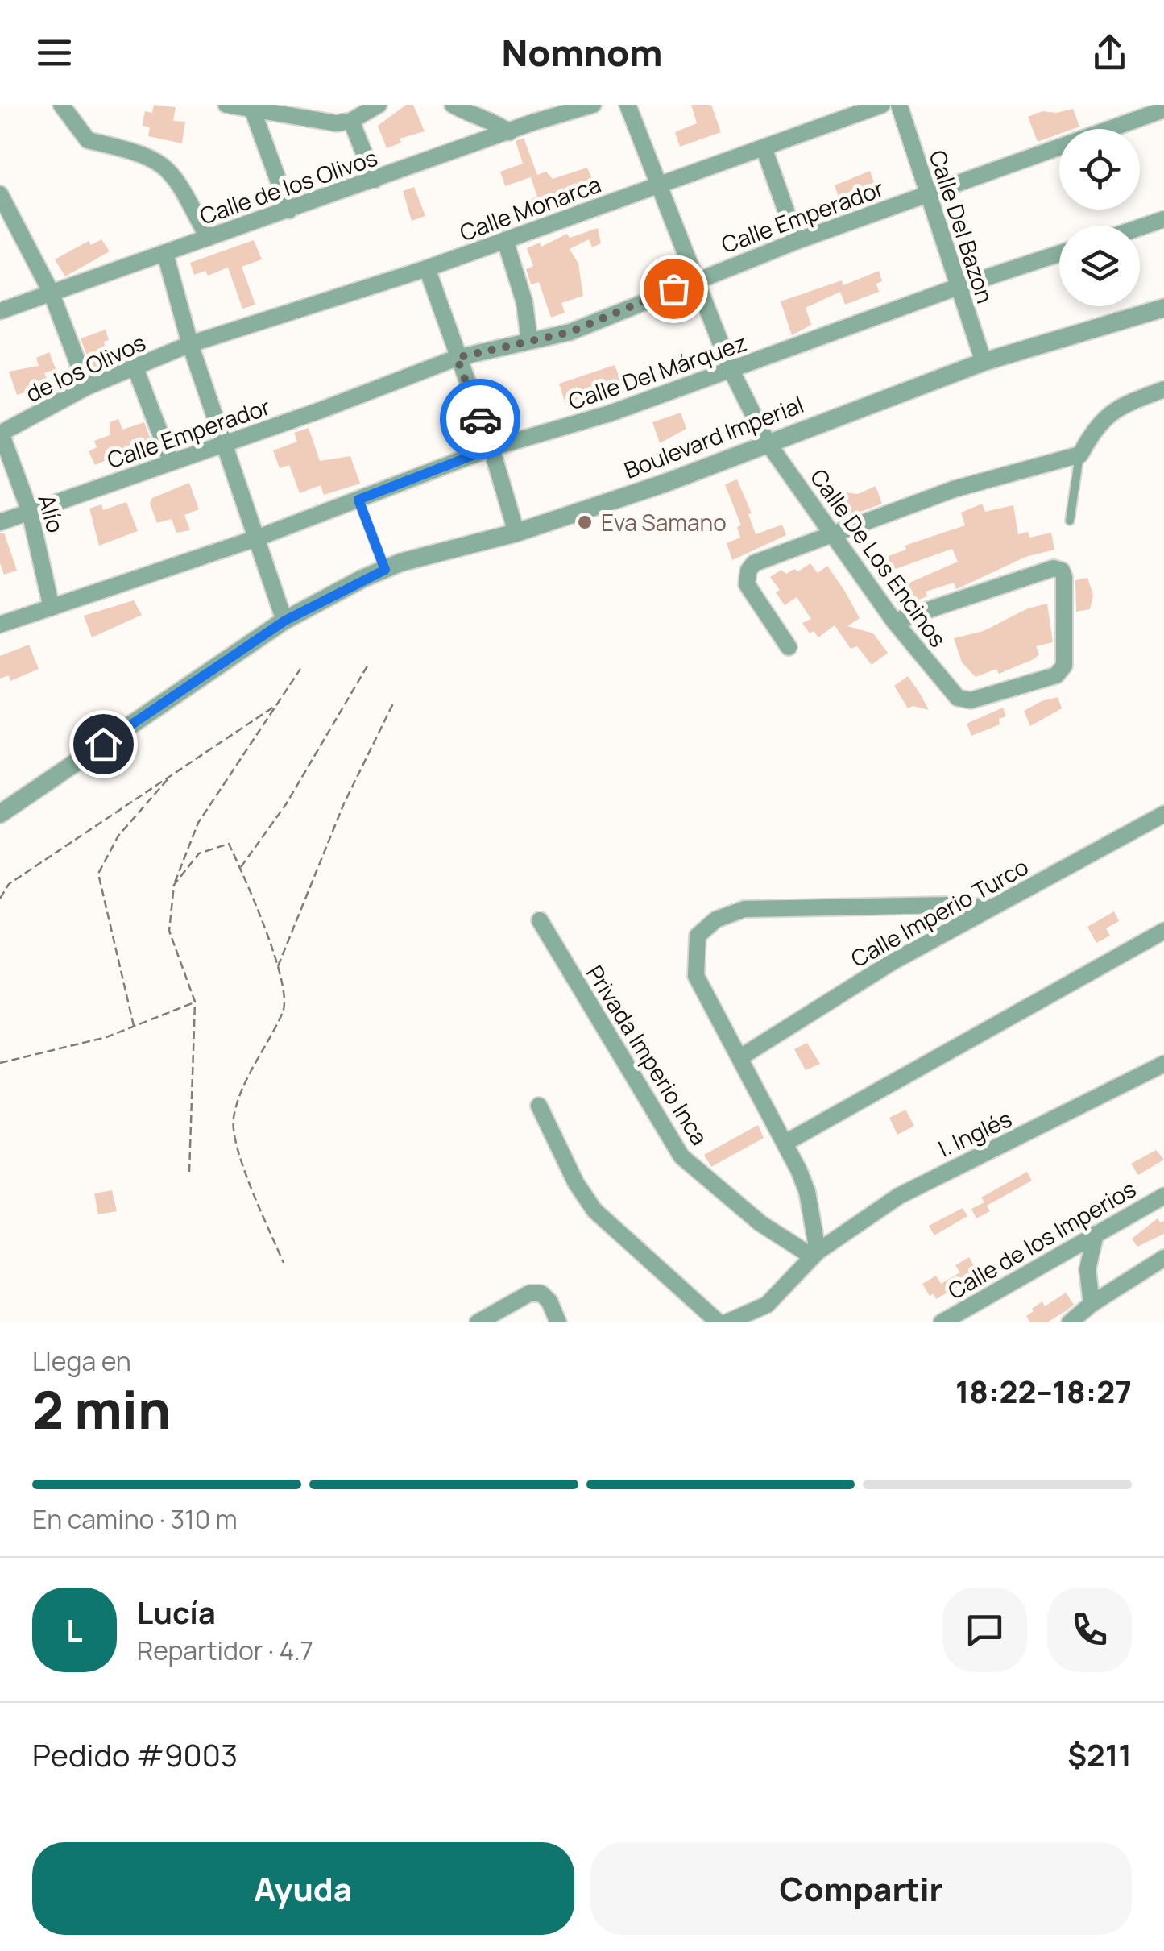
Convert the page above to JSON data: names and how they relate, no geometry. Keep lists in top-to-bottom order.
{
  "streets": {
    "street": [
      "Calle de los Olivos",
      "Calle Monarca",
      "Calle Emperador",
      "Calle Del Bazon",
      "de los Olivos",
      "Calle Del Márquez",
      "Boulevard Imperial",
      "Alío",
      "Calle De Los Encinos",
      "Calle Imperio Turco",
      "Privada Imperio Inca",
      "I. Inglés",
      "Calle de los Imperios"
    ]
  },
  "crossings": [
    ["Calle Monarca", "de los Olivos"],
    ["Calle Emperador", "Calle Del Bazon"],
    ["Calle Emperador", "Alío"],
    ["Calle Del Bazon", "Calle Del Márquez"],
    ["Calle Del Bazon", "Boulevard Imperial"],
    ["de los Olivos", "Alío"],
    ["Calle Del Márquez", "Alío"],
    ["Boulevard Imperial", "Calle De Los Encinos"],
    ["Privada Imperio Inca", "I. Inglés"]
  ],
  "places": ["Eva Samano"],
  "page": {
    "header": "Nomnom",
    "heading": ["2 min", "Llega en", "18:22–18:27"],
    "panel": [
      "Lucía",
      "Repartidor · 4.7",
      "Pedido #9003",
      "$211"
    ],
    "bar": "En camino · 310 m",
    "round": "L",
    "buttons": ["Ayuda", "Compartir"]
  }
}
